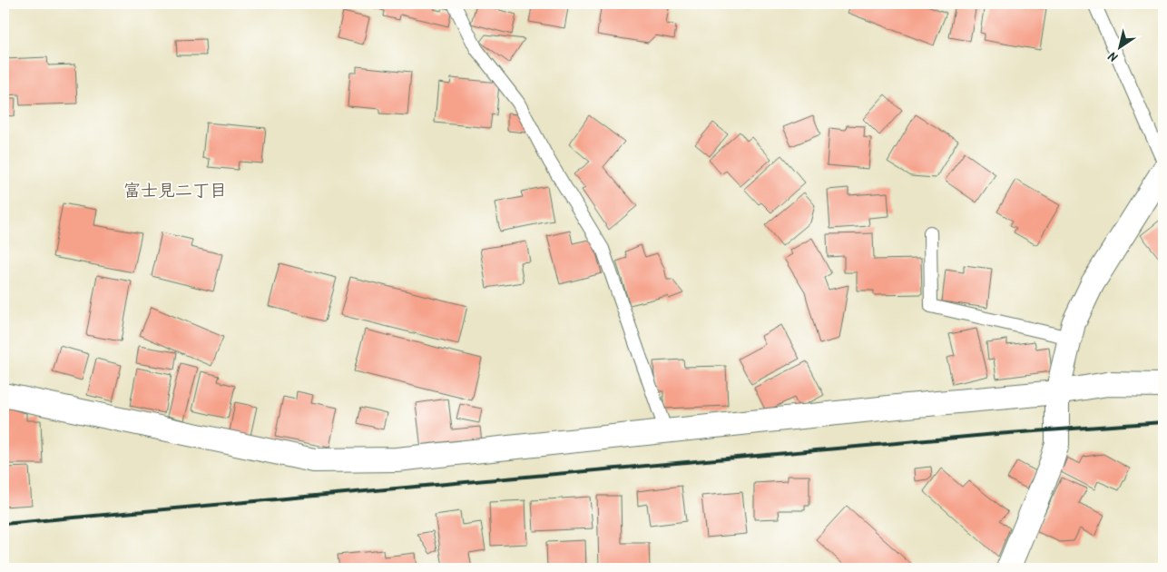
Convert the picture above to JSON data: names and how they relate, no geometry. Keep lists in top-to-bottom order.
{
  "districts": ["富士見二丁目"],
  "north": "bottom left"
}
